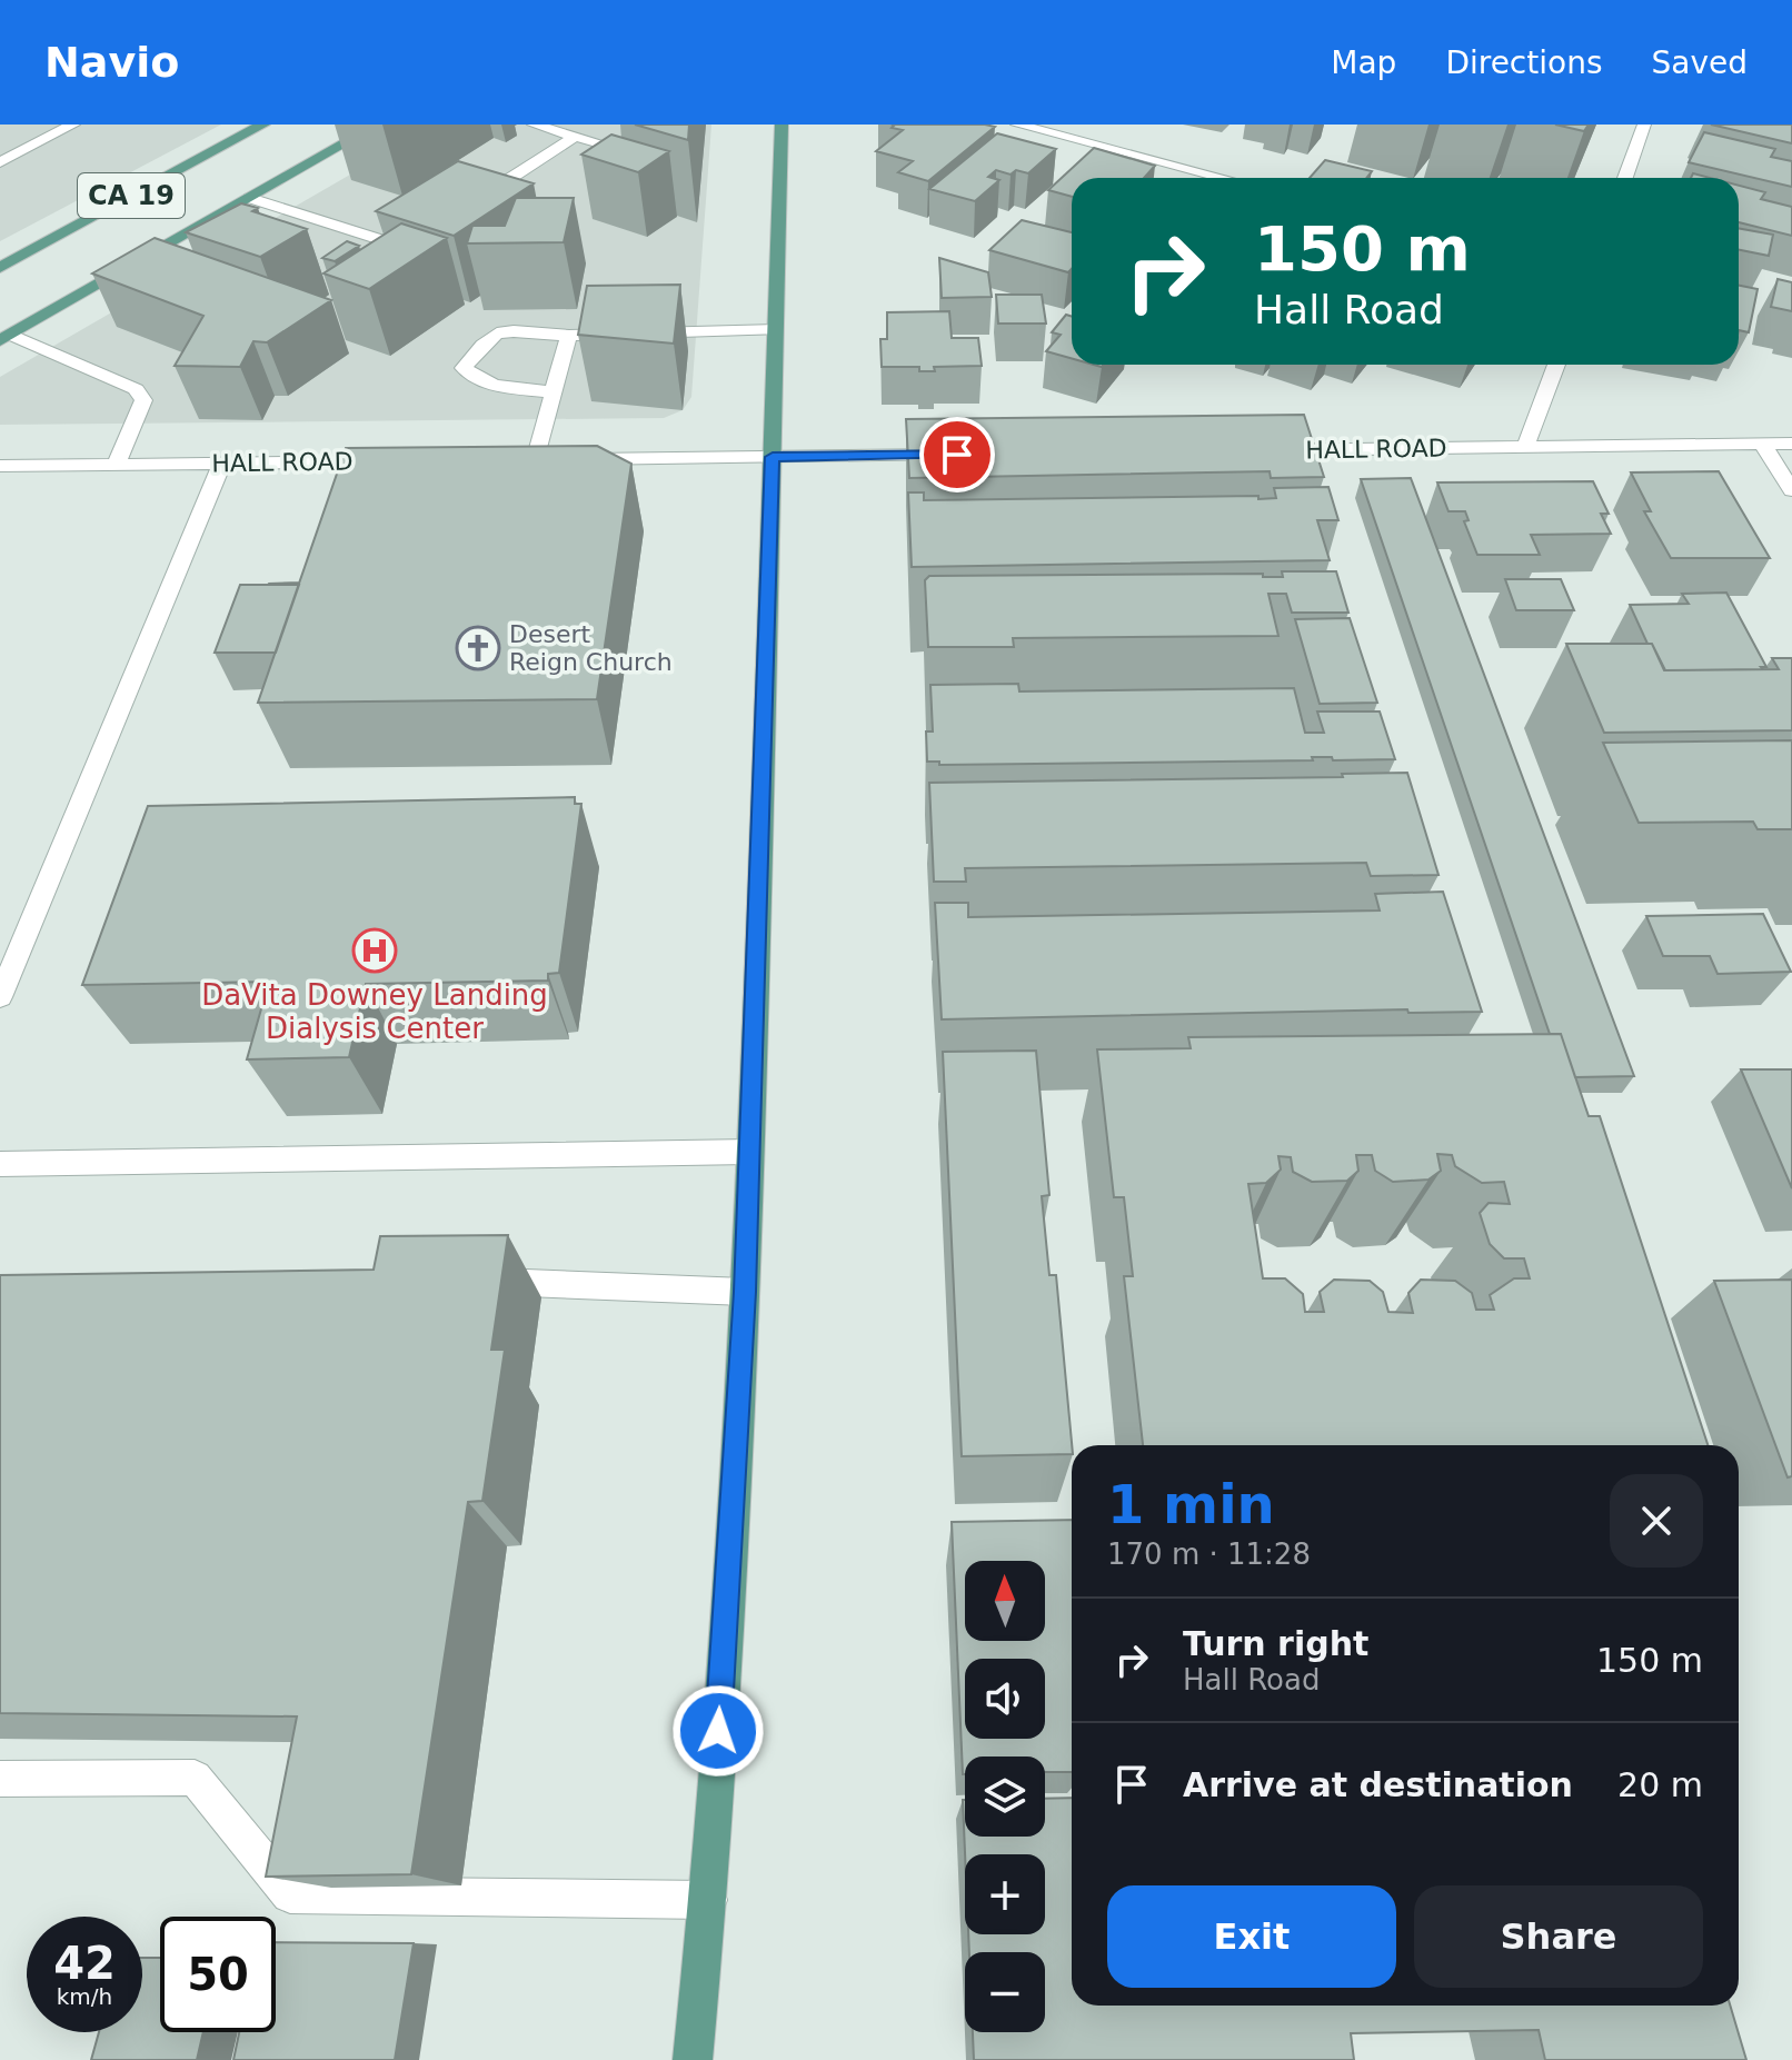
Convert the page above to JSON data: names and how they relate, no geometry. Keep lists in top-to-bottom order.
{
  "streets": {
    "main road": ["CA 19"],
    "street": ["HALL ROAD"]
  },
  "places": {
    "church": ["Desert Reign Church"],
    "hospital": ["DaVita Downey Landing Dialysis Center"]
  },
  "north": "top",
  "page": {
    "header": "Navio",
    "nav": ["Map", "Directions", "Saved"],
    "turn": ["150 m", "Hall Road"],
    "heading": ["1 min", "170 m · 11:28"],
    "map_buttons": ["+", "−"],
    "list": [
      {
        "name": "Turn right",
        "note": "Hall Road",
        "value": "150 m"
      },
      {
        "name": "Arrive at destination",
        "value": "20 m"
      }
    ],
    "buttons": ["Exit", "Share"],
    "speed": "42 km/h",
    "limit": "50"
  }
}
